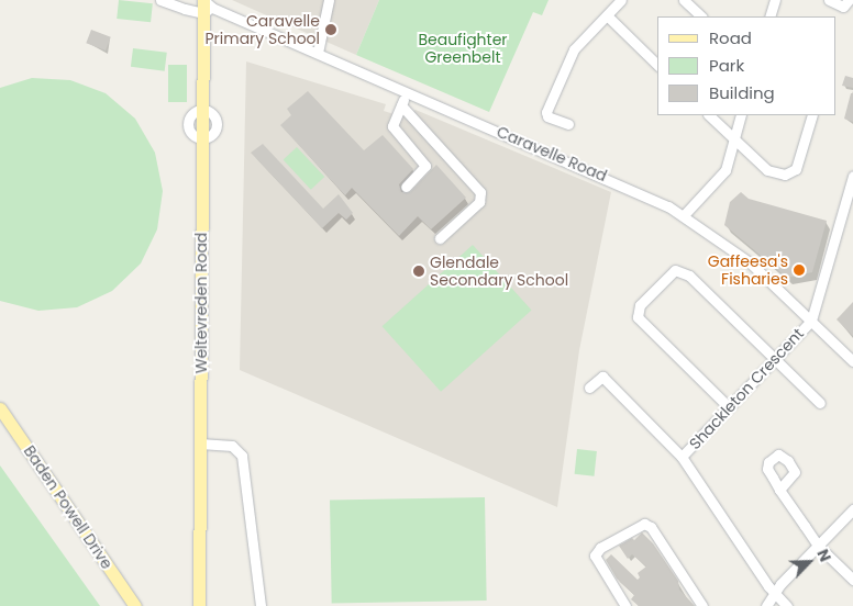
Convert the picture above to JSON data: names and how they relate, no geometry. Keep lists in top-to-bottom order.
{
  "streets": {
    "main road": ["Weltevreden Road", "Baden Powell Drive"],
    "street": ["Caravelle Road", "Shackleton Crescent"]
  },
  "crossings": [
    ["Caravelle Road", "Weltevreden Road"],
    ["Caravelle Road", "Shackleton Crescent"]
  ],
  "parks": ["Beaufighter Greenbelt"],
  "places": ["Caravelle Primary School", "Gaffeesa's Fisharies", "Glendale Secondary School"],
  "legend": ["Road", "Park", "Building"],
  "north": "top right"
}
